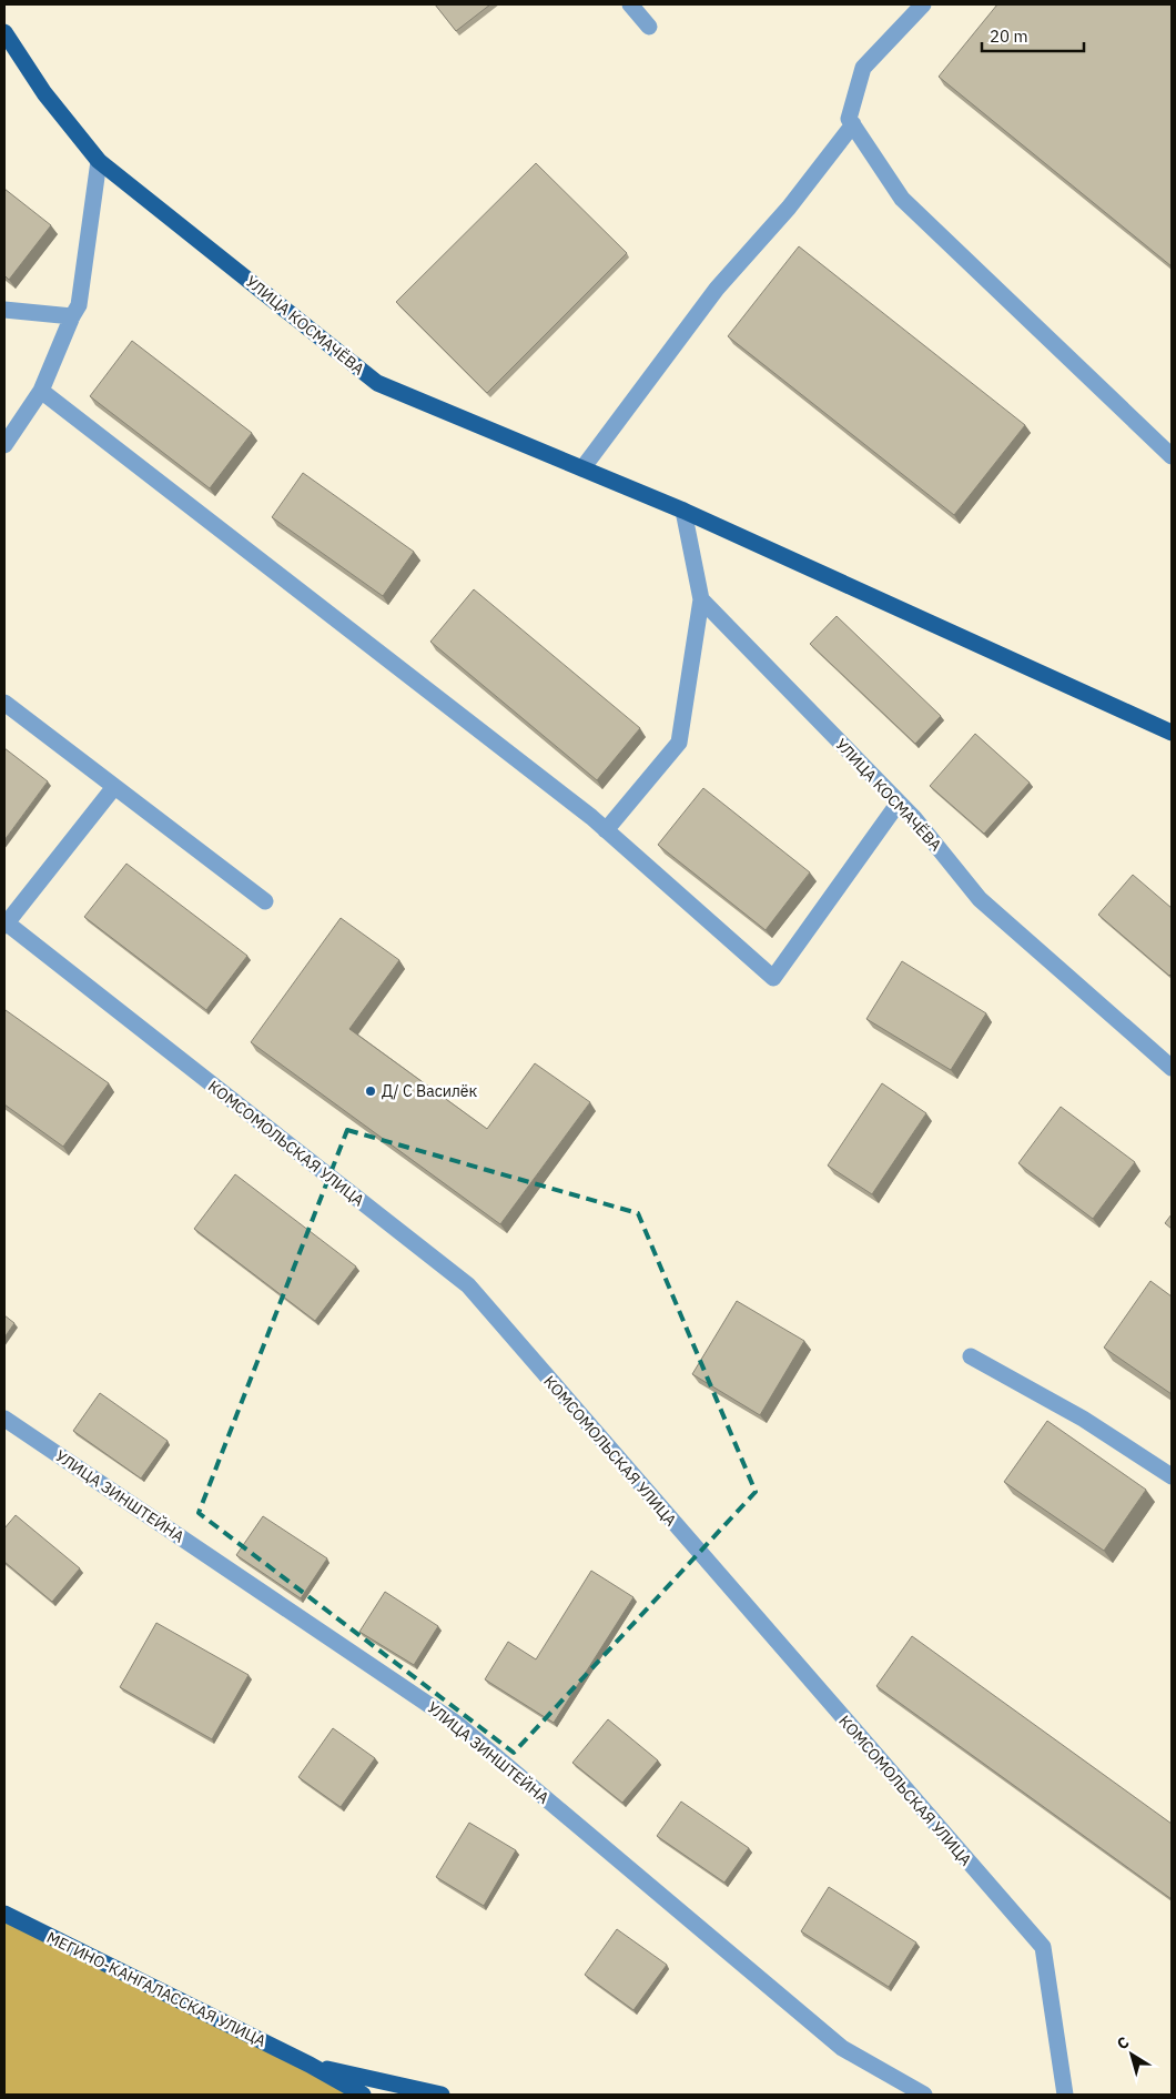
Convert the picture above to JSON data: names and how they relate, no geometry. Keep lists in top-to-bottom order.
{
  "streets": {
    "main road": ["УЛИЦА КОСМАЧЁВА", "МЕГИНО-КАНГАЛАССКАЯ УЛИЦА"],
    "street": ["КОМСОМОЛЬСКАЯ УЛИЦА", "УЛИЦА ЗИНШТЕЙНА"]
  },
  "places": ["Д/ С Василёк"],
  "scale_bar": "20 m",
  "north": "top left"
}
